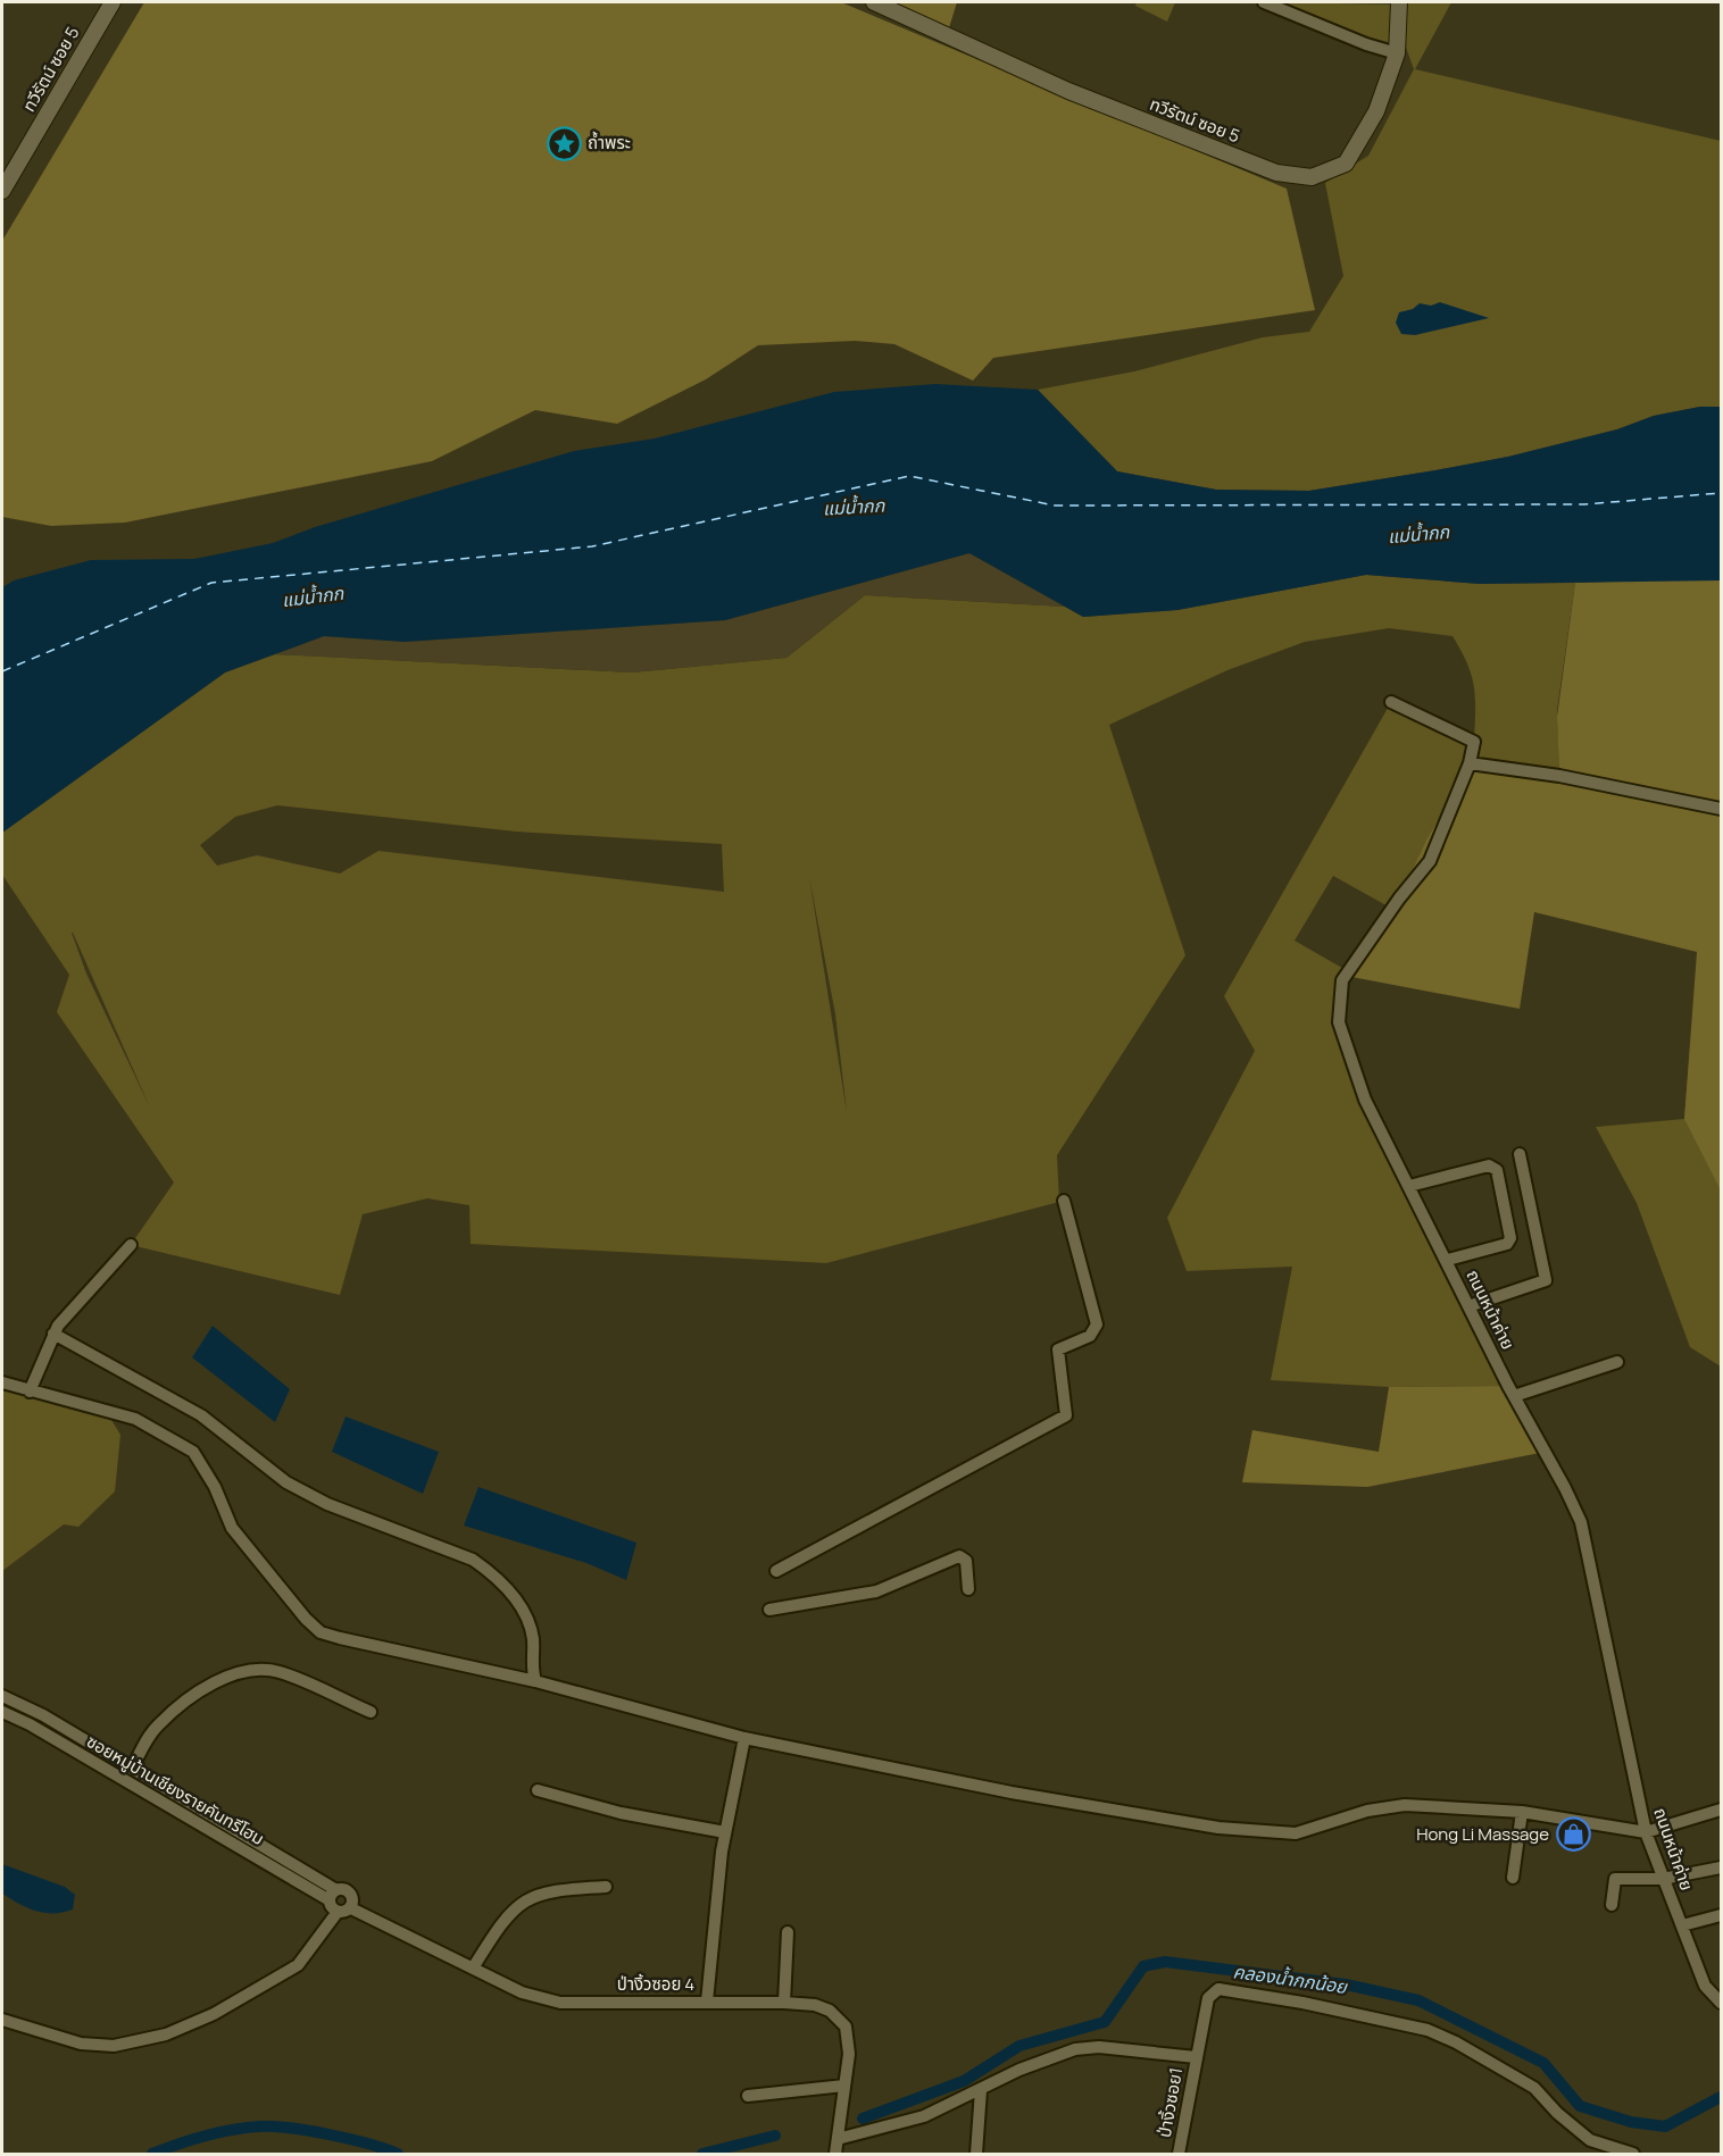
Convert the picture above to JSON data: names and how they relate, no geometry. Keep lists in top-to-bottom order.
{
  "streets": {
    "street": [
      "ทวีรัตน์ ซอย 5",
      "ถนนหน้าค่าย",
      "ซอยหมู่บ้านเชียงรายคันทรีโฮม",
      "ป่างิ้วซอย 4",
      "ป่างิ้วซอย1"
    ]
  },
  "crossings": [
    ["ซอยหมู่บ้านเชียงรายคันทรีโฮม", "ป่างิ้วซอย 4"]
  ],
  "water": ["แม่น้ำกก", "คลองน้ำกกน้อย"],
  "places": {
    "place": ["ถ้ำพระ"],
    "shop": ["Hong Li Massage"]
  }
}
